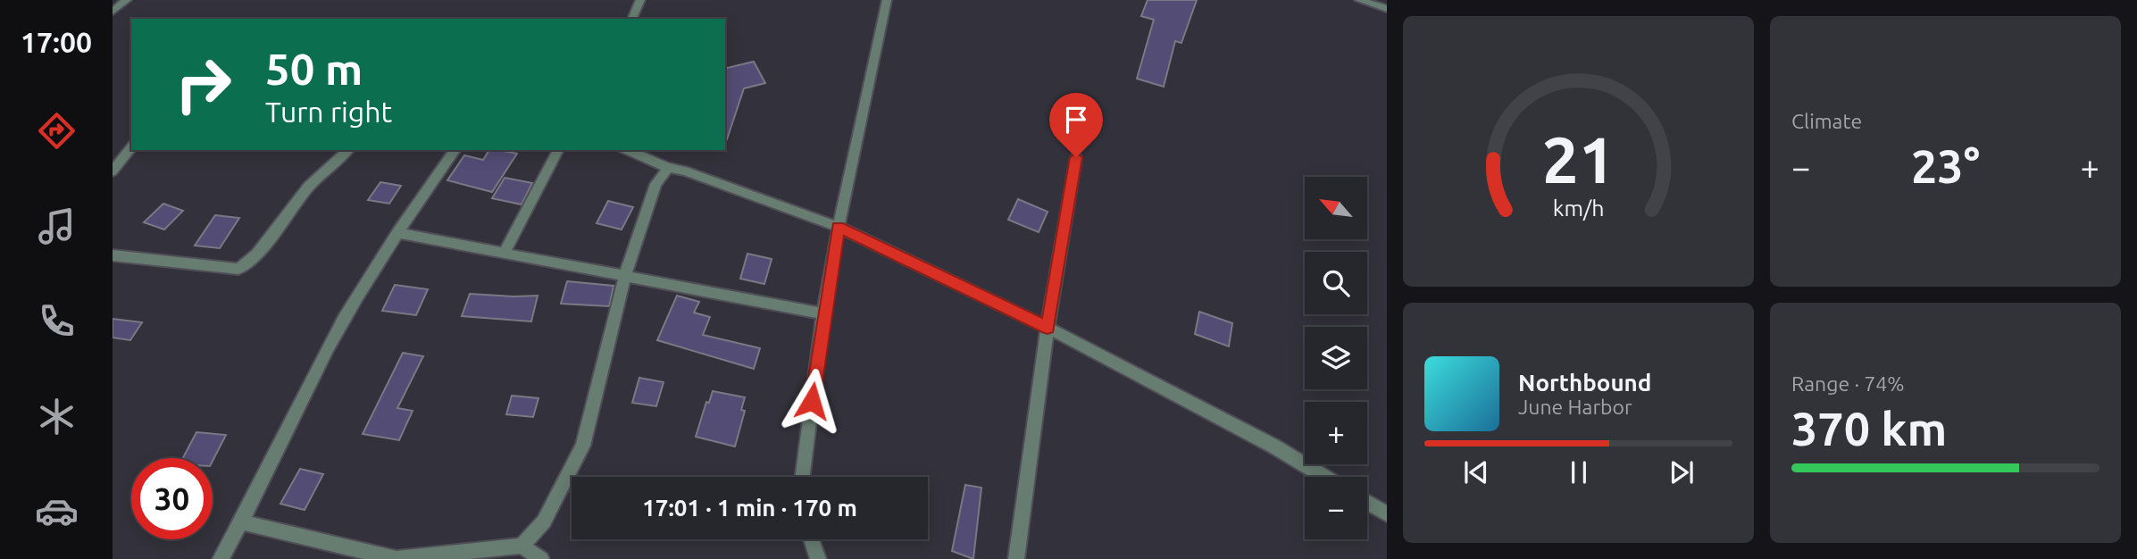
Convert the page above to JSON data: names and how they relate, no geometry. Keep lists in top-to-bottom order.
{
  "north": "top left",
  "page": {
    "tabs": "17:00",
    "tile": [
      "Climate",
      ["Range · 74%", "370 km"]
    ],
    "turn": ["50 m", "Turn right"],
    "heat": ["−", "23°", "+"],
    "map_buttons": ["+", "−"],
    "song": ["Northbound", "June Harbor"],
    "limit": "30",
    "trip": "17:01 · 1 min · 170 m",
    "gauge": ["21", "km/h"]
  }
}
